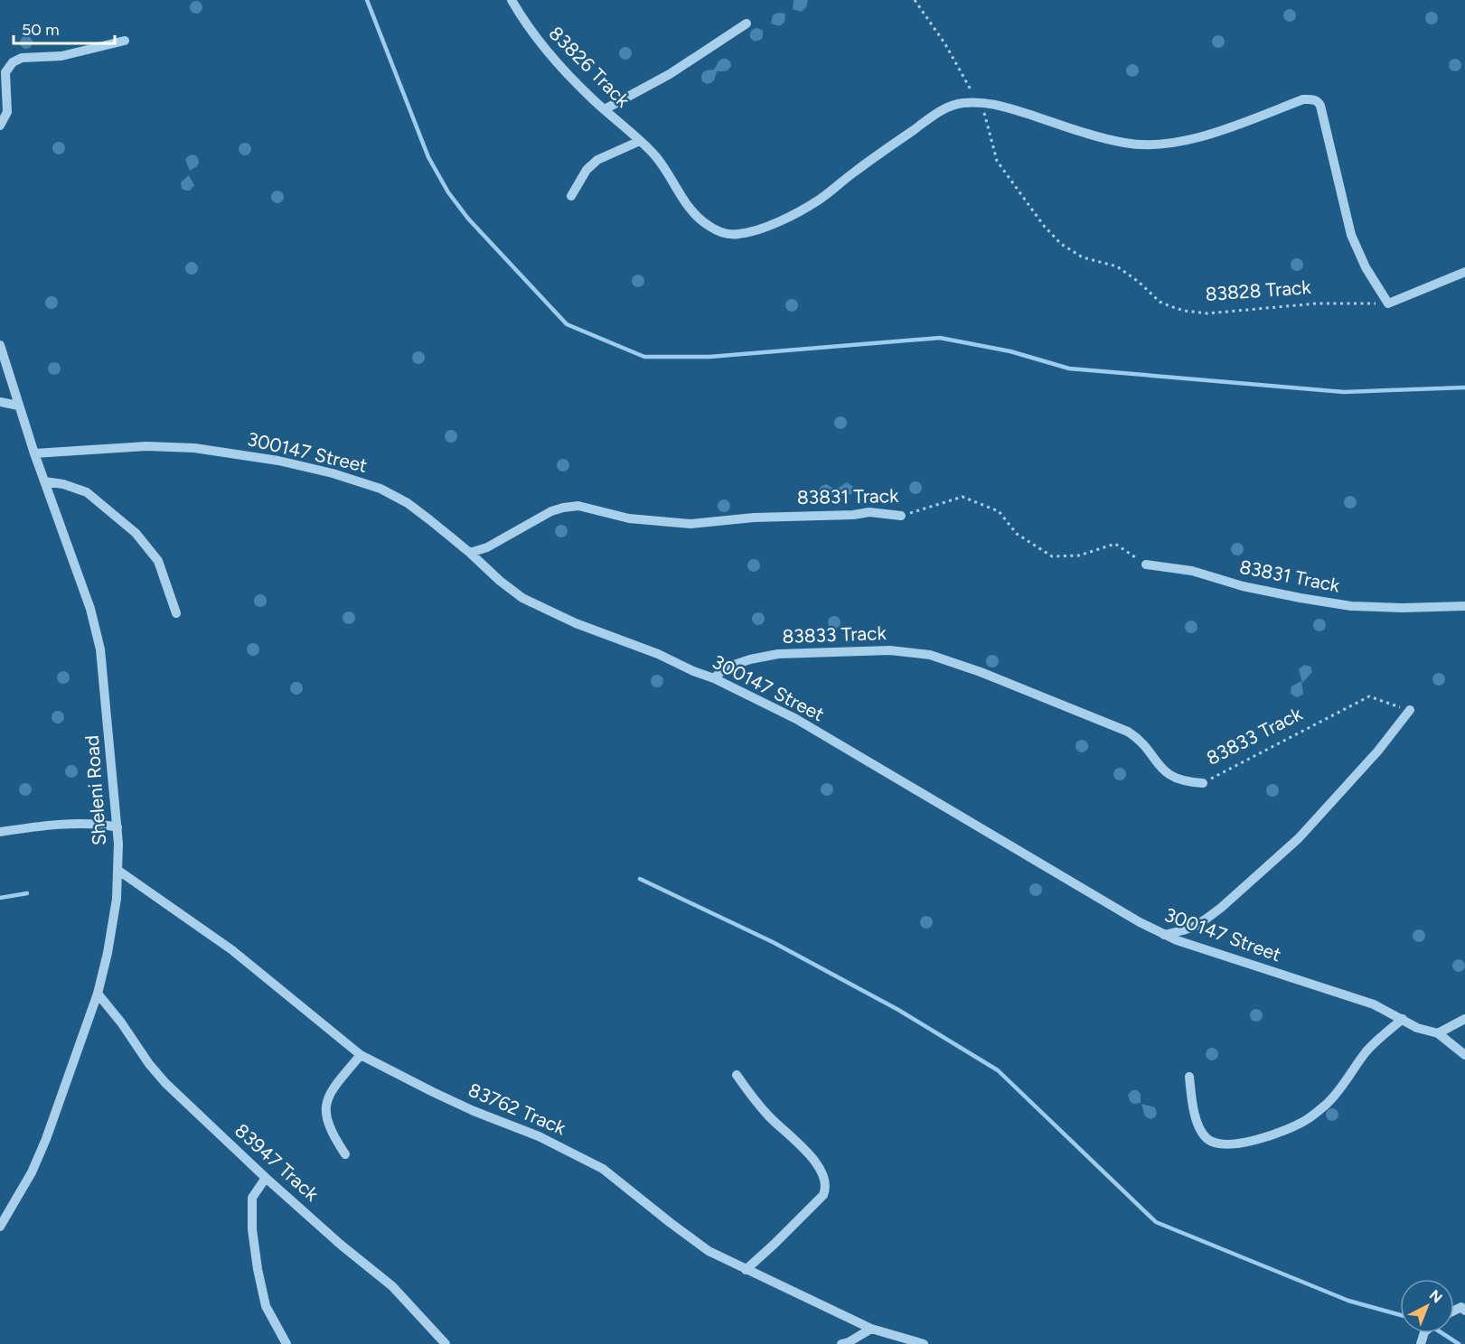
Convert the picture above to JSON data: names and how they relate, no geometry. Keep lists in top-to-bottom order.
{
  "streets": {
    "street": [
      "83826 Track",
      "300147 Street",
      "83831 Track",
      "83833 Track",
      "Sheleni Road",
      "83762 Track",
      "83947 Track"
    ],
    "path": ["83828 Track"]
  },
  "crossings": [
    ["83826 Track", "83828 Track"],
    ["300147 Street", "83831 Track"],
    ["300147 Street", "83833 Track"],
    ["300147 Street", "Sheleni Road"],
    ["Sheleni Road", "83762 Track"],
    ["Sheleni Road", "83947 Track"]
  ],
  "scale_bar": "50 m",
  "north": "top right"
}
